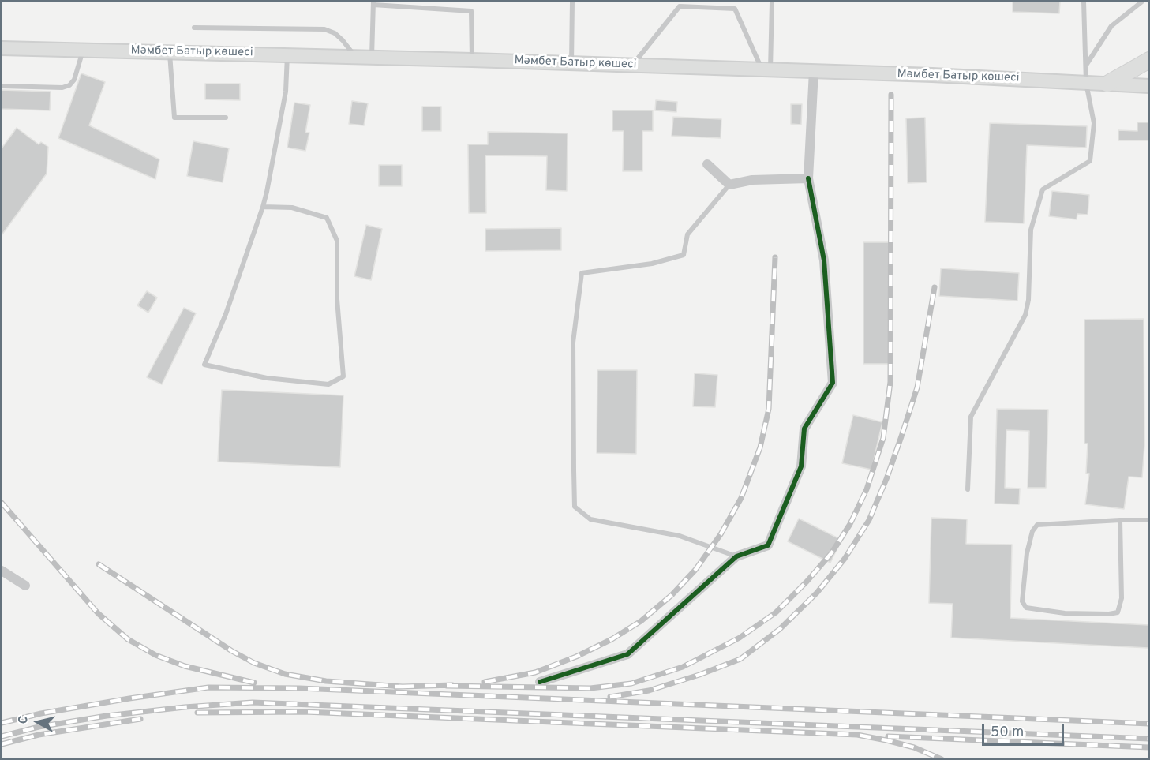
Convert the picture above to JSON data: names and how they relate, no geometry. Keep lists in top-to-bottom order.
{
  "streets": {
    "main road": ["Мәмбет Батыр көшесі"]
  },
  "scale_bar": "50 m",
  "north": "left"
}
